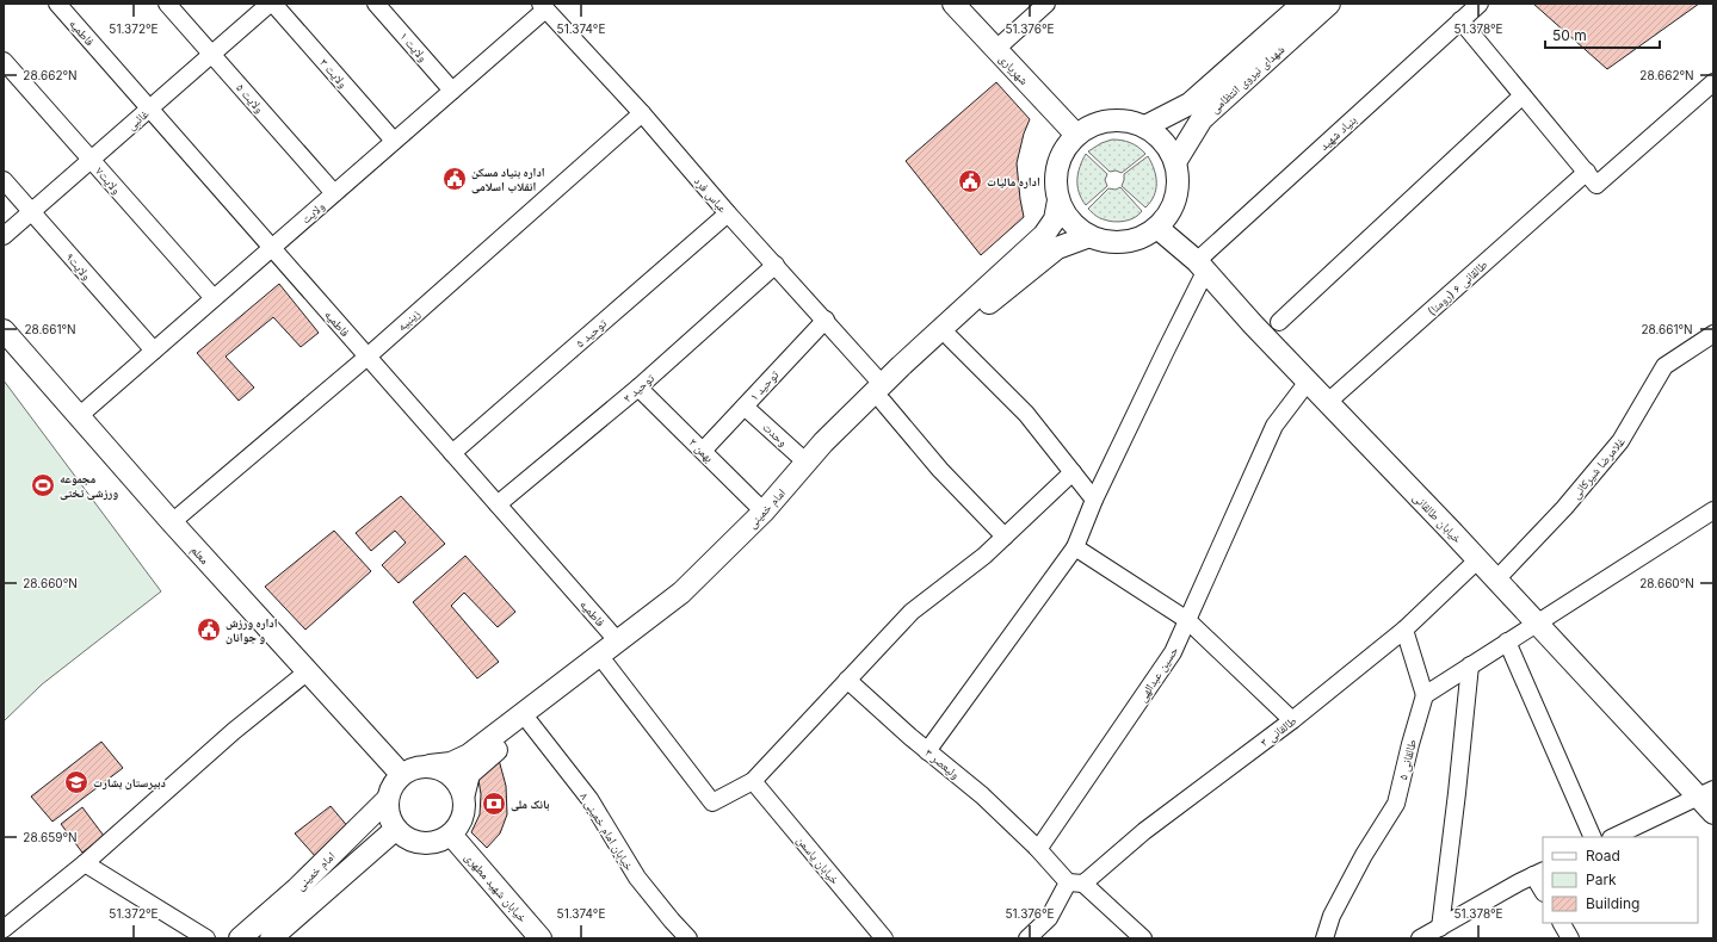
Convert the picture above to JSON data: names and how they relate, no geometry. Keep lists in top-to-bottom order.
{
  "streets": {
    "main road": [
      "شهریاری",
      "شهدای نیروی انتظامی",
      "امام خمینی",
      "خیابان طالقانی",
      "معلم",
      "خیابان شهید مطهری"
    ],
    "street": [
      "فاطمیه",
      "ولایت ۱",
      "ولایت ۳",
      "ولایت ۵",
      "غائبی",
      "بنیاد شهید",
      "ولایت۷",
      "عباس فرد",
      "ولایت",
      "ولایت۹",
      "طالقانی ۶ (رومنا)",
      "زینبیه",
      "توحید ۵",
      "توحید ۱",
      "توحید ۳",
      "وحدت",
      "بهمن ۲",
      "غلامرضا شیرکانی",
      "حسین عبدالهی",
      "طالقانی ۳",
      "طالقانی ۵",
      "ولیعصر ۳",
      "خیابان امام خمینی ۸",
      "خیابان یاسمن"
    ]
  },
  "crossings": [
    ["فاطمیه", "غائبی"],
    ["فاطمیه", "ولایت"],
    ["فاطمیه", "زینبیه"],
    ["فاطمیه", "توحید ۵"],
    ["فاطمیه", "توحید ۳"],
    ["فاطمیه", "امام خمینی"],
    ["ولایت ۱", "ولایت"],
    ["شهریاری", "شهدای نیروی انتظامی"],
    ["شهریاری", "امام خمینی"],
    ["شهریاری", "خیابان طالقانی"],
    ["ولایت ۳", "غائبی"],
    ["ولایت ۳", "ولایت"],
    ["شهدای نیروی انتظامی", "امام خمینی"],
    ["شهدای نیروی انتظامی", "خیابان طالقانی"],
    ["ولایت ۵", "غائبی"],
    ["ولایت ۵", "ولایت"],
    ["غائبی", "ولایت۷"],
    ["غائبی", "ولایت۹"],
    ["بنیاد شهید", "خیابان طالقانی"],
    ["ولایت۷", "ولایت"],
    ["عباس فرد", "ولایت"],
    ["عباس فرد", "زینبیه"],
    ["عباس فرد", "توحید ۵"],
    ["عباس فرد", "توحید ۱"],
    ["عباس فرد", "توحید ۳"],
    ["عباس فرد", "امام خمینی"],
    ["ولایت", "ولایت۹"],
    ["ولایت", "معلم"],
    ["طالقانی ۶ (رومنا)", "خیابان طالقانی"],
    ["زینبیه", "معلم"],
    ["توحید ۱", "وحدت"],
    ["توحید ۱", "بهمن ۲"],
    ["توحید ۳", "بهمن ۲"],
    ["وحدت", "امام خمینی"],
    ["بهمن ۲", "امام خمینی"],
    ["غلامرضا شیرکانی", "خیابان طالقانی"],
    ["امام خمینی", "خیابان طالقانی"],
    ["امام خمینی", "معلم"],
    ["امام خمینی", "خیابان امام خمینی ۸"],
    ["امام خمینی", "خیابان شهید مطهری"],
    ["خیابان طالقانی", "حسین عبدالهی"],
    ["خیابان طالقانی", "طالقانی ۳"],
    ["معلم", "خیابان شهید مطهری"],
    ["حسین عبدالهی", "ولیعصر ۳"]
  ],
  "places": {
    "public building": ["اداره بنیاد مسکن انقلاب اسلامی", "اداره مالیات", "اداره ورزش و جوانان"],
    "sports": ["مجموعه ورزشی تختی"],
    "school or university": ["دبیرستان بشارت"],
    "bank": ["بانک ملی"]
  },
  "legend": ["Road", "Park", "Building"],
  "scale_bar": "50 m",
  "coordinates": [
    "51.372°E",
    "51.374°E",
    "51.376°E",
    "51.378°E",
    "28.662°N",
    "28.661°N",
    "28.660°N",
    "28.659°N"
  ]
}
